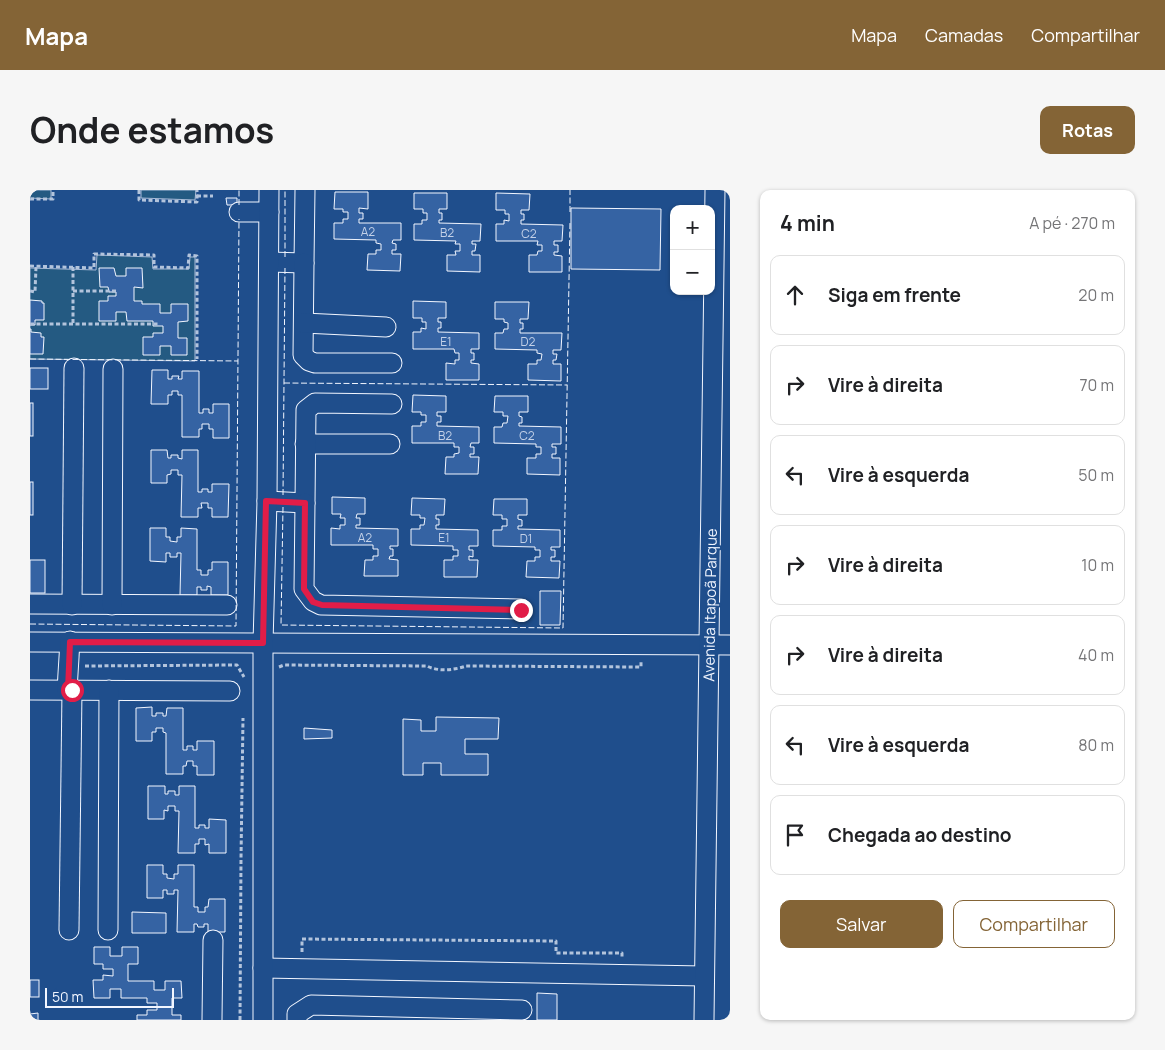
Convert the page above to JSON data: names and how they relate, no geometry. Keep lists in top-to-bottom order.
{
  "streets": {
    "street": ["Avenida Itapoã Parque"]
  },
  "house_numbers": [
    "A2",
    "B2",
    "C2",
    "E1",
    "D2",
    "B2",
    "C2",
    "A2",
    "E1",
    "D1"
  ],
  "scale_bar": "50 m",
  "page": {
    "header": "Mapa",
    "nav": ["Mapa", "Camadas", "Compartilhar"],
    "title": "Onde estamos",
    "buttons": [
      "Rotas",
      ["Salvar", "Compartilhar"]
    ],
    "heading": ["4 min", "A pé · 270 m"],
    "map_buttons": ["+", "−"],
    "list": [
      ["Siga em frente", "20 m"],
      ["Vire à direita", "70 m"],
      ["Vire à esquerda", "50 m"],
      ["Vire à direita", "10 m"],
      ["Vire à direita", "40 m"],
      ["Vire à esquerda", "80 m"],
      "Chegada ao destino"
    ],
    "scale": "50 m"
  }
}
